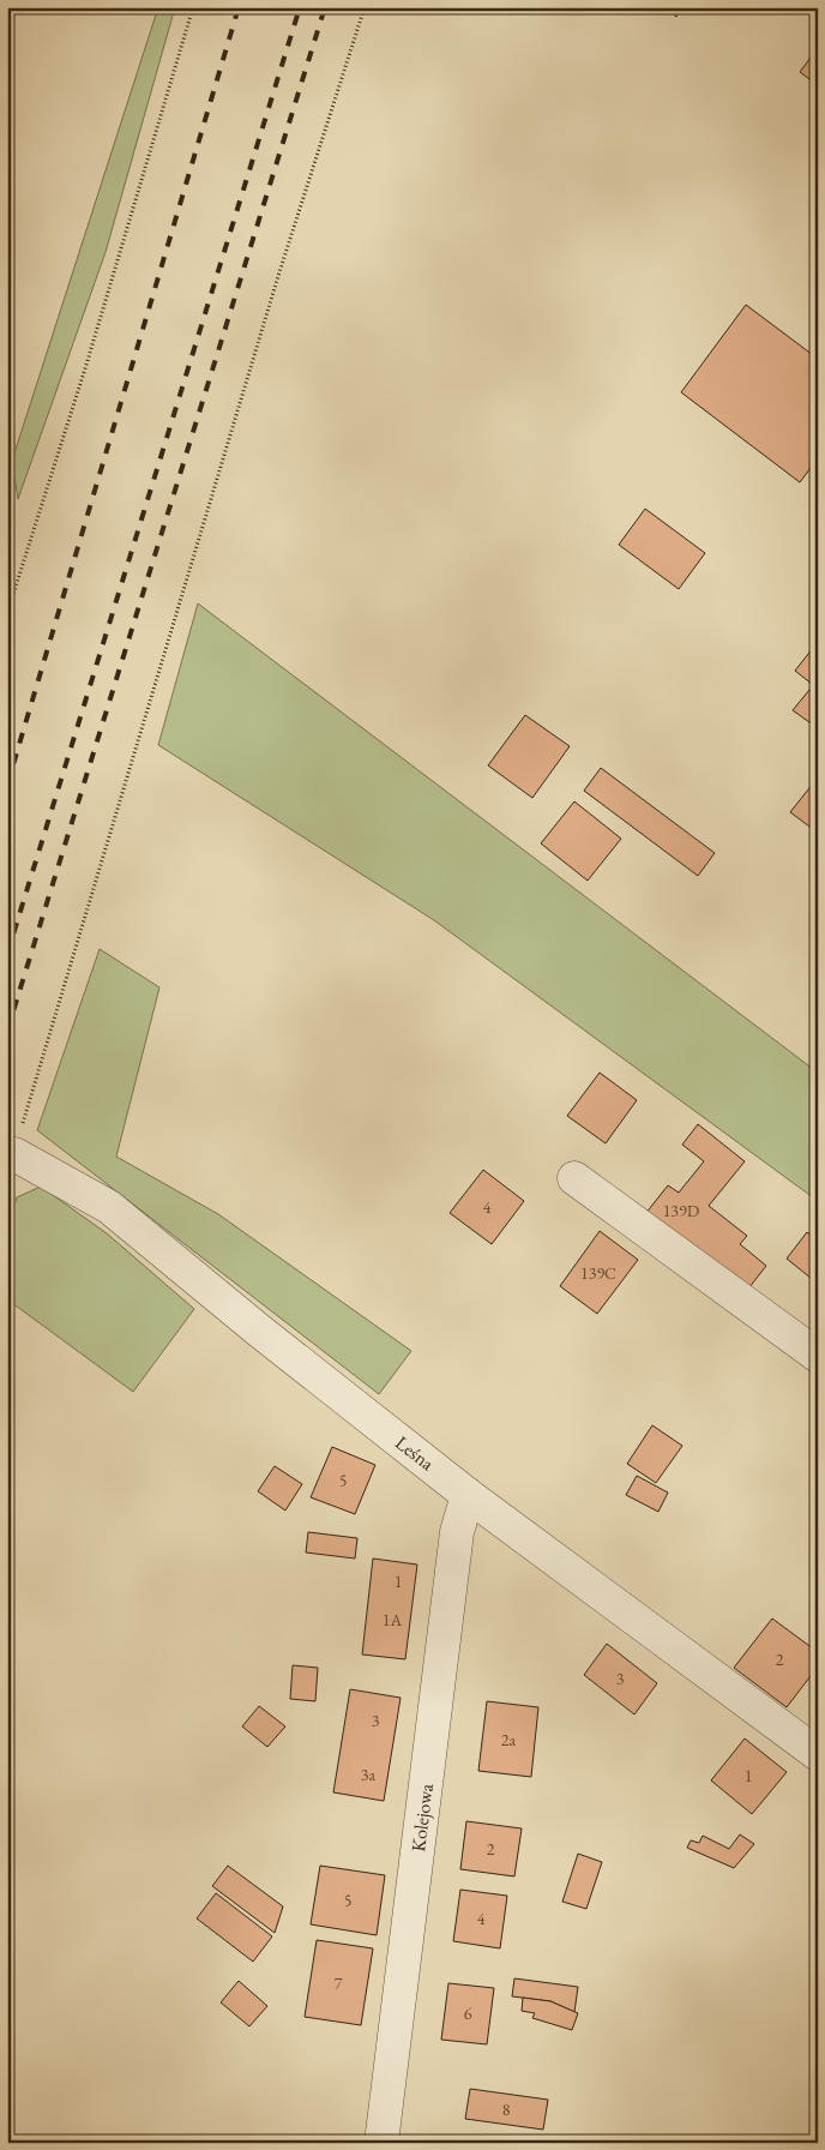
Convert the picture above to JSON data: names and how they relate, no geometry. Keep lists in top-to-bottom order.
{
  "streets": {
    "street": ["Leśna", "Kolejowa"]
  },
  "crossings": [
    ["Leśna", "Kolejowa"]
  ],
  "house_numbers": [
    "4",
    "139D",
    "139C",
    "5",
    "1",
    "1A",
    "2",
    "3",
    "3",
    "2a",
    "3a",
    "1",
    "2",
    "5",
    "4",
    "7",
    "6",
    "8"
  ]
}
